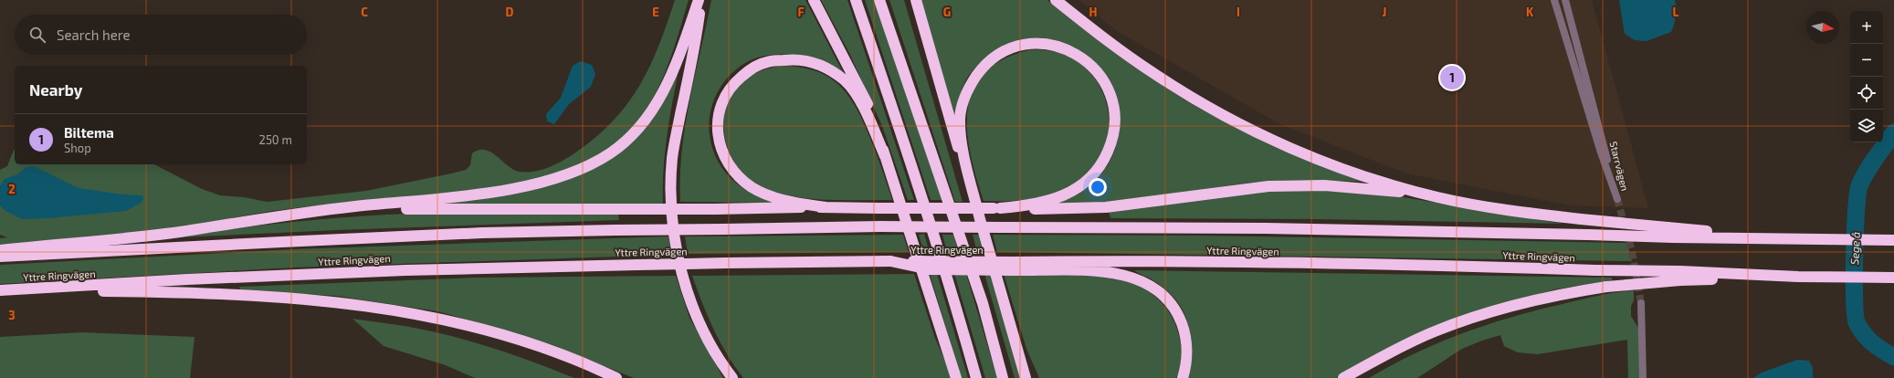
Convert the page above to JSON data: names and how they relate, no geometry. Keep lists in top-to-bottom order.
{
  "streets": {
    "highway": ["Yttre Ringvägen"],
    "street": ["Starrvägen"]
  },
  "water": ["Sege å"],
  "north": "right",
  "page": {
    "map_buttons": ["+", "−"],
    "search": "Search here",
    "pins": "1",
    "heading": "Nearby",
    "list": [
      {
        "mark": "1",
        "name": "Biltema",
        "note": "Shop",
        "value": "250 m"
      }
    ]
  },
  "grid": {
    "columns": [
      "C",
      "D",
      "E",
      "F",
      "G",
      "H",
      "I",
      "J",
      "K",
      "L"
    ],
    "rows": ["2", "3"]
  }
}
